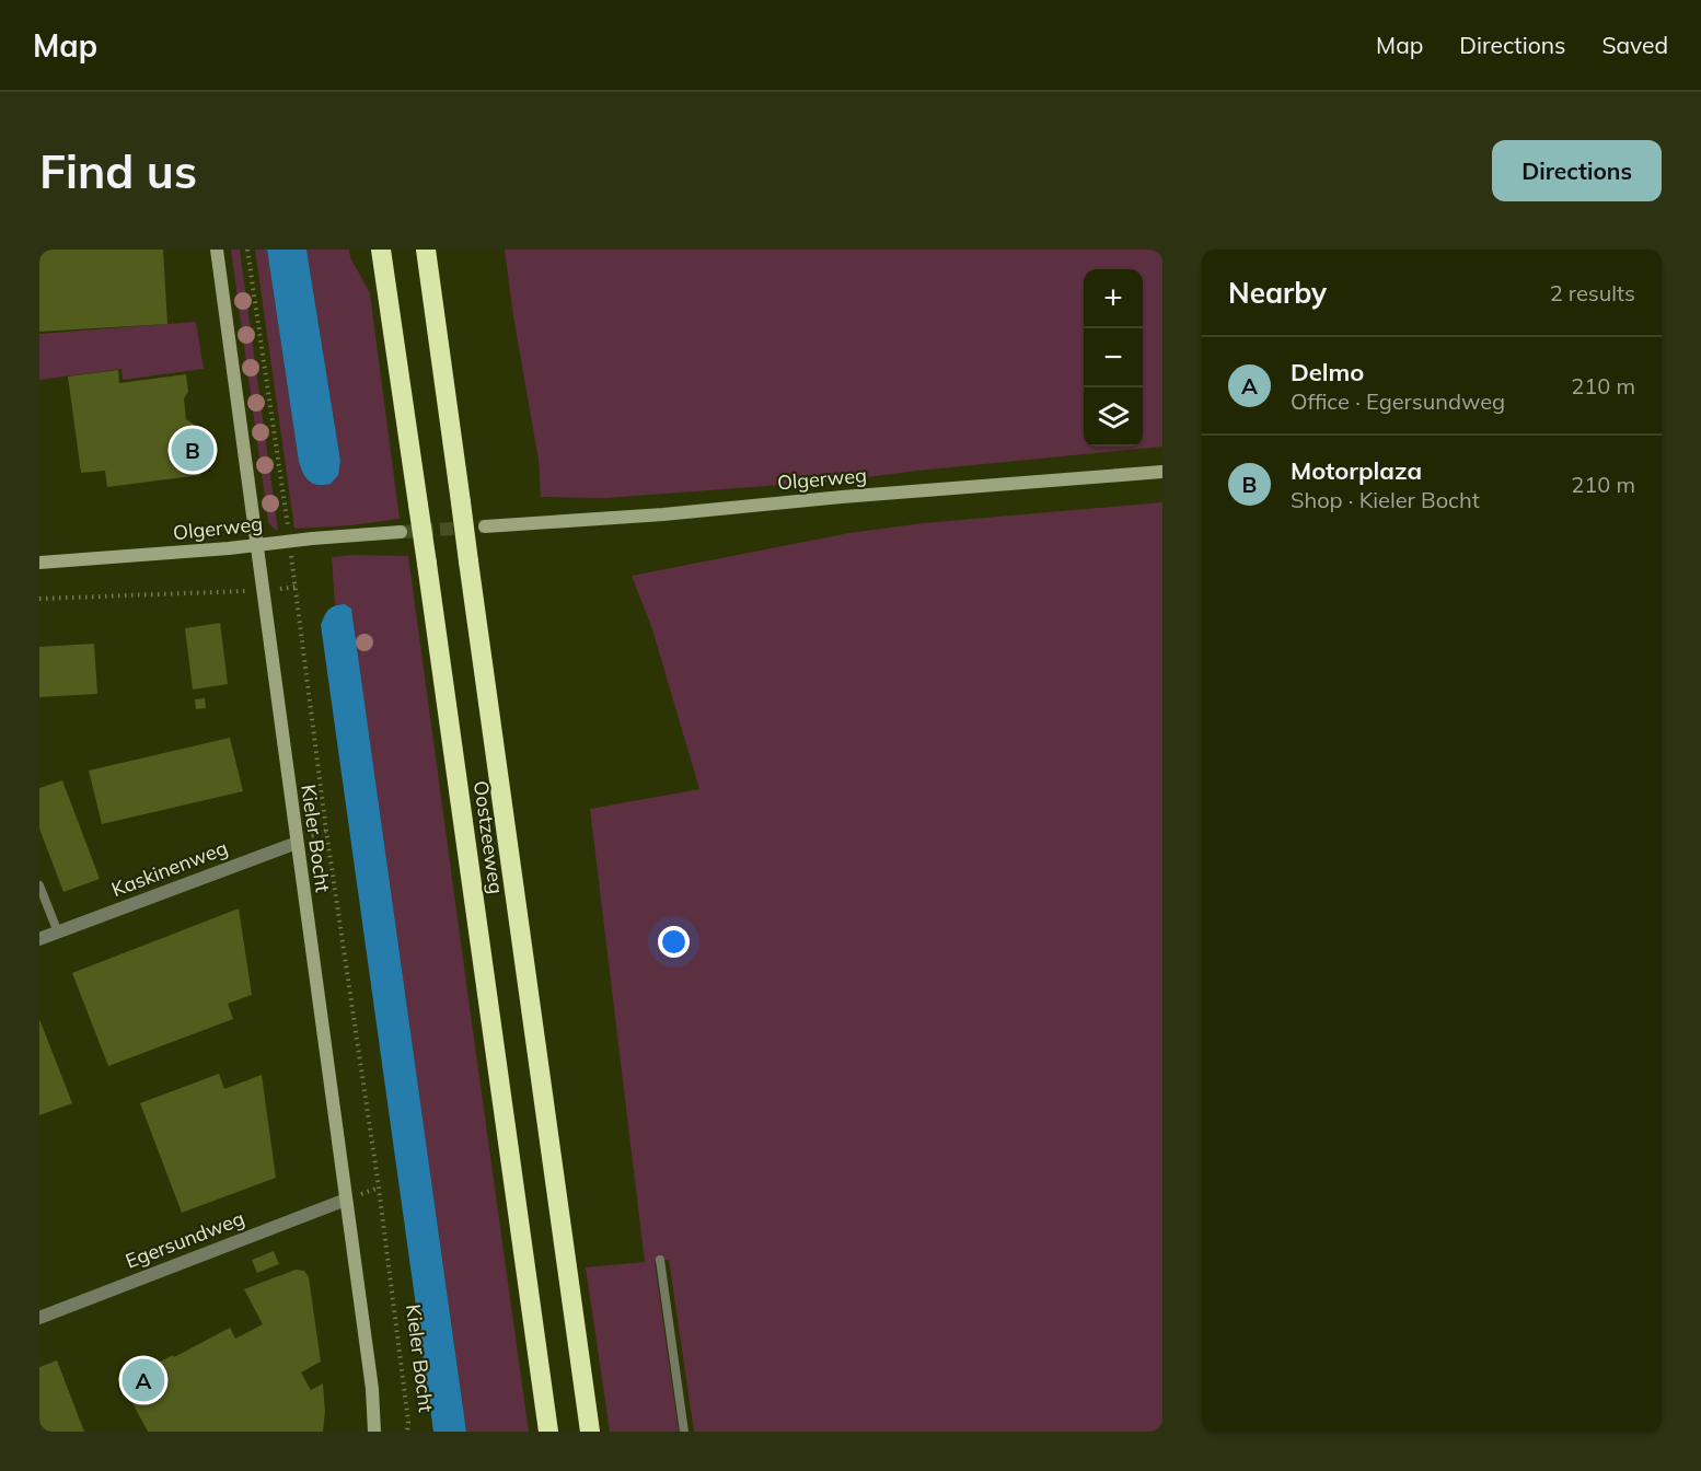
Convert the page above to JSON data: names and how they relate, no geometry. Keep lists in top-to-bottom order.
{
  "streets": {
    "highway": ["Oostzeeweg"],
    "street": [
      "Olgerweg",
      "Kieler Bocht",
      "Kaskinenweg",
      "Egersundweg"
    ]
  },
  "crossings": [
    ["Olgerweg", "Kieler Bocht"],
    ["Kieler Bocht", "Kaskinenweg"],
    ["Kieler Bocht", "Egersundweg"]
  ],
  "page": {
    "header": "Map",
    "nav": ["Map", "Directions", "Saved"],
    "buttons": "Directions",
    "title": "Find us",
    "heading": ["Nearby", "2 results"],
    "map_buttons": ["+", "−"],
    "list": [
      {
        "mark": "A",
        "name": "Delmo",
        "note": "Office · Egersundweg",
        "value": "210 m"
      },
      {
        "mark": "B",
        "name": "Motorplaza",
        "note": "Shop · Kieler Bocht",
        "value": "210 m"
      }
    ],
    "pins": ["B", "A"]
  }
}
